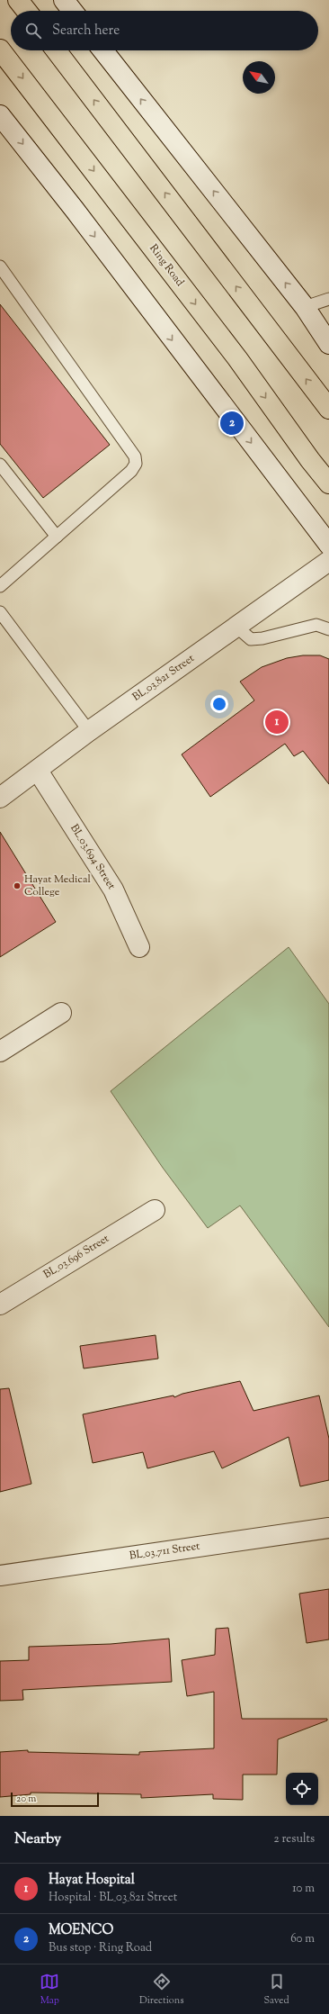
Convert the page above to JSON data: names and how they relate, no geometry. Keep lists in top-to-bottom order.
{
  "streets": {
    "highway": ["Ring Road"],
    "street": [
      "BL_03_821 Street",
      "BL_03_694 Street",
      "BL_03_696 Street",
      "BL_03_711 Street"
    ]
  },
  "crossings": [
    ["BL_03_821 Street", "BL_03_694 Street"]
  ],
  "places": ["Hayat Medical College"],
  "scale_bar": "20 m",
  "north": "top left",
  "page": {
    "search": "Search here",
    "pins": ["2", "1"],
    "scale": "20 m",
    "heading": ["Nearby", "2 results"],
    "list": [
      {
        "mark": "1",
        "name": "Hayat Hospital",
        "note": "Hospital · BL_03_821 Street",
        "value": "10 m"
      },
      {
        "mark": "2",
        "name": "MOENCO",
        "note": "Bus stop · Ring Road",
        "value": "60 m"
      }
    ],
    "nav": ["Map", "Directions", "Saved"]
  }
}
